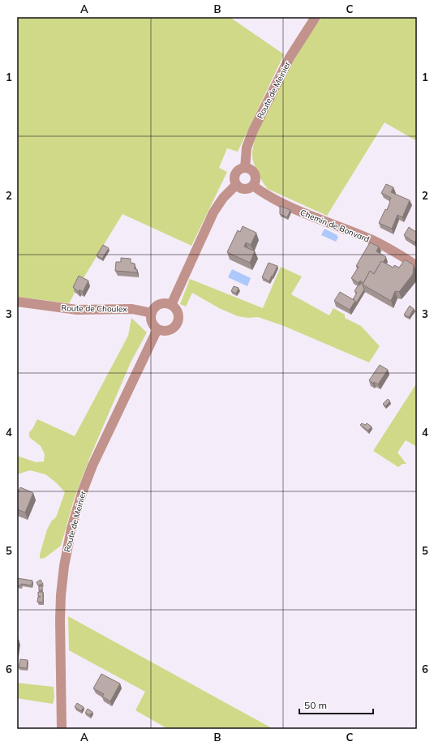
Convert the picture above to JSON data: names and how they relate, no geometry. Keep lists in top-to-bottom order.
{
  "streets": {
    "street": ["Route de Meinier", "Chemin de Bonvard", "Route de Choulex"]
  },
  "crossings": [
    ["Route de Meinier", "Chemin de Bonvard"],
    ["Route de Meinier", "Route de Choulex"]
  ],
  "scale_bar": "50 m",
  "grid": {
    "columns": ["A", "B", "C"],
    "rows": [
      "1",
      "2",
      "3",
      "4",
      "5",
      "6"
    ]
  }
}
